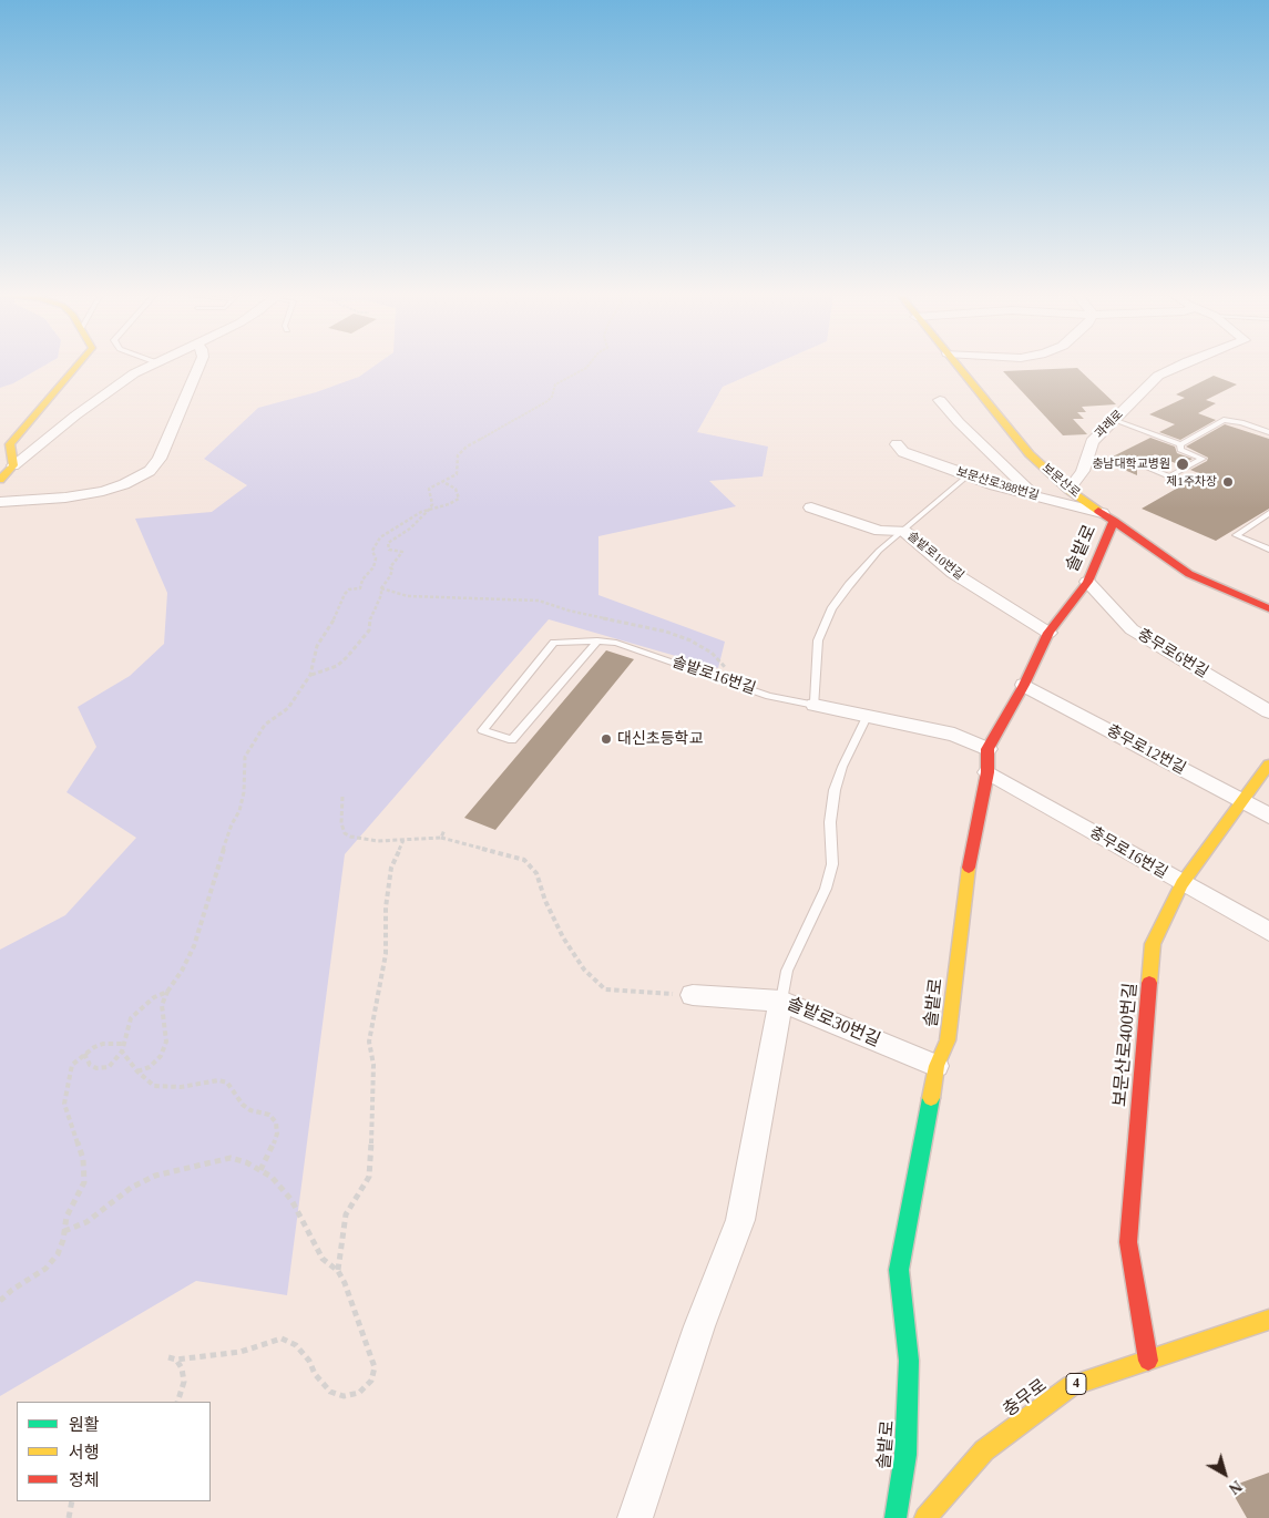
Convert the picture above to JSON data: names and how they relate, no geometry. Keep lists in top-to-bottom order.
{
  "streets": {
    "main road": [
      "보문산로",
      "솔밭로",
      "보문산로400번길",
      "4",
      "충무로"
    ],
    "street": [
      "과례로",
      "보문산로388번길",
      "솔밭로10번길",
      "충무로6번길",
      "솔밭로16번길",
      "충무로12번길",
      "충무로16번길",
      "솔밭로30번길"
    ]
  },
  "crossings": [
    ["과례로", "보문산로"],
    ["보문산로", "보문산로388번길"],
    ["보문산로", "솔밭로"],
    ["보문산로388번길", "솔밭로"],
    ["솔밭로", "솔밭로10번길"],
    ["솔밭로", "충무로6번길"],
    ["솔밭로", "솔밭로16번길"],
    ["솔밭로", "충무로12번길"],
    ["솔밭로", "충무로16번길"],
    ["솔밭로", "솔밭로30번길"],
    ["충무로12번길", "보문산로400번길"],
    ["충무로16번길", "보문산로400번길"],
    ["보문산로400번길", "충무로"]
  ],
  "places": ["충남대학교병원", "제1주차장", "대신초등학교"],
  "legend": ["원활", "서행", "정체"],
  "north": "bottom right"
}
